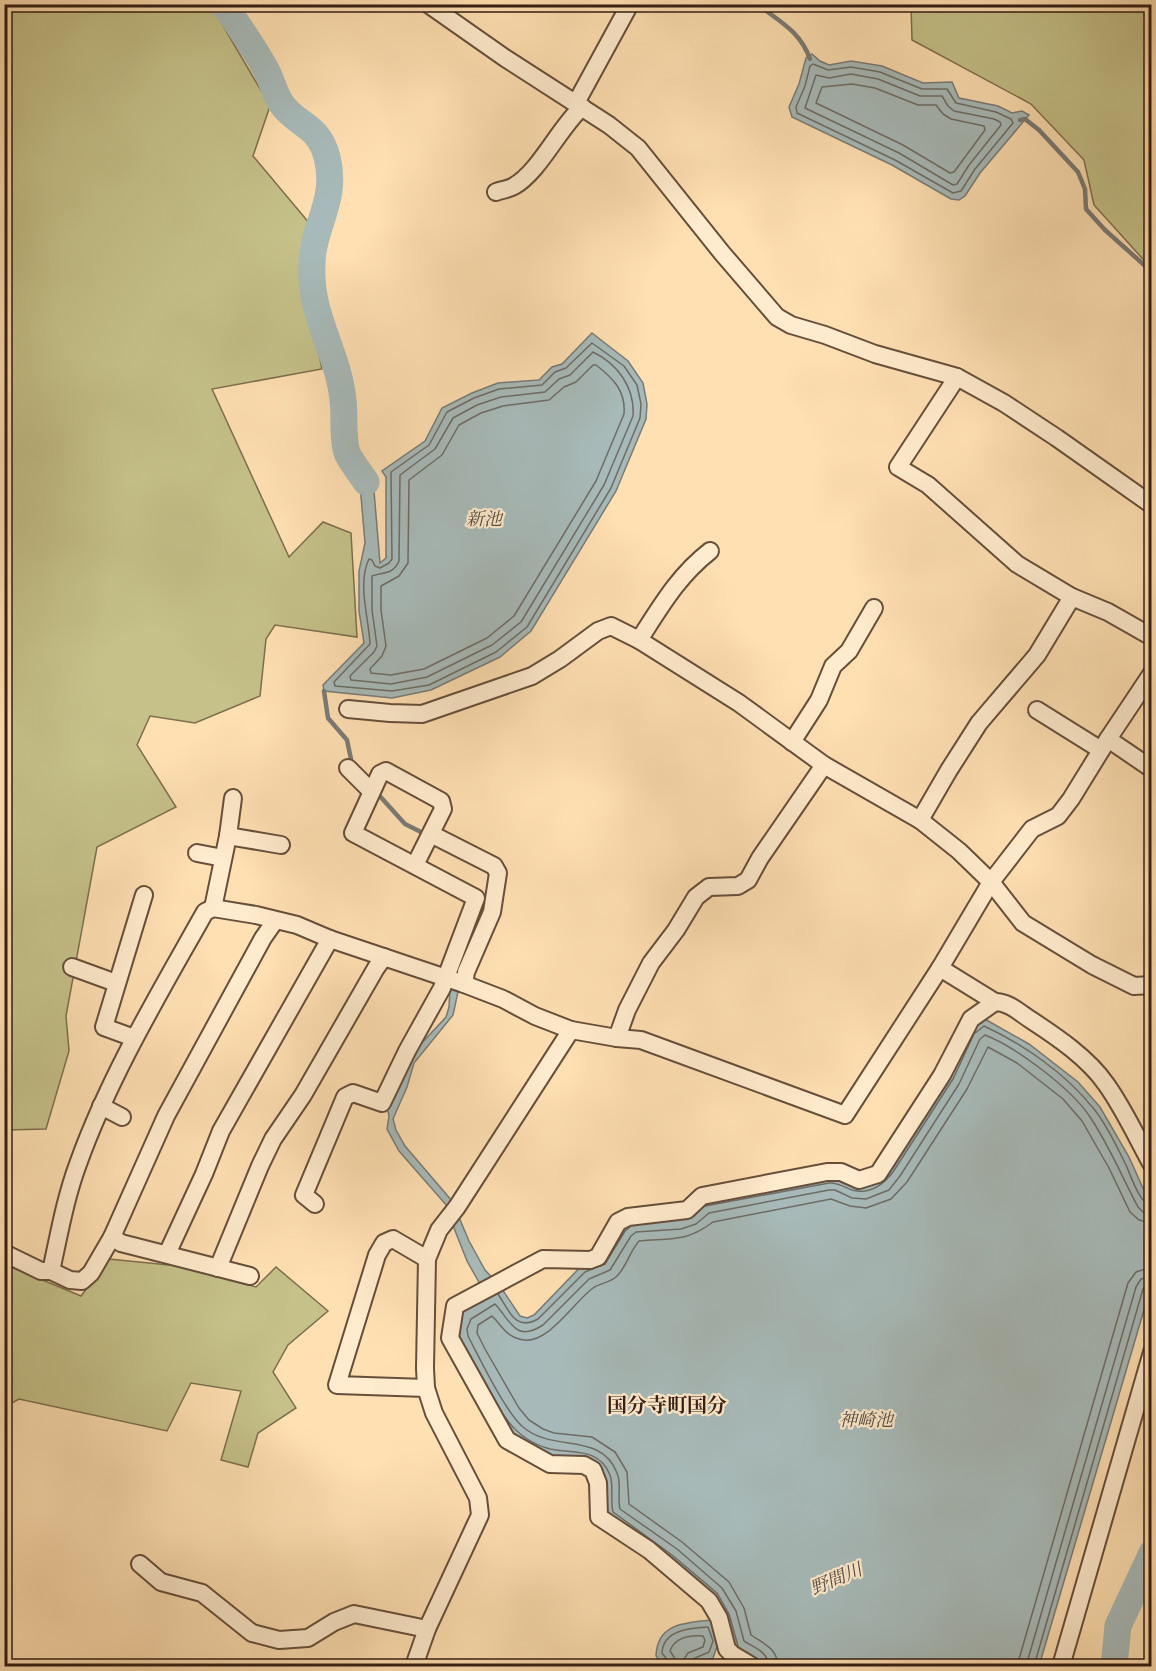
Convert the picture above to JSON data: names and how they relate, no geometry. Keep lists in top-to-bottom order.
{
  "districts": ["国分寺町国分"],
  "water": ["新池", "神崎池", "野間川"]
}
